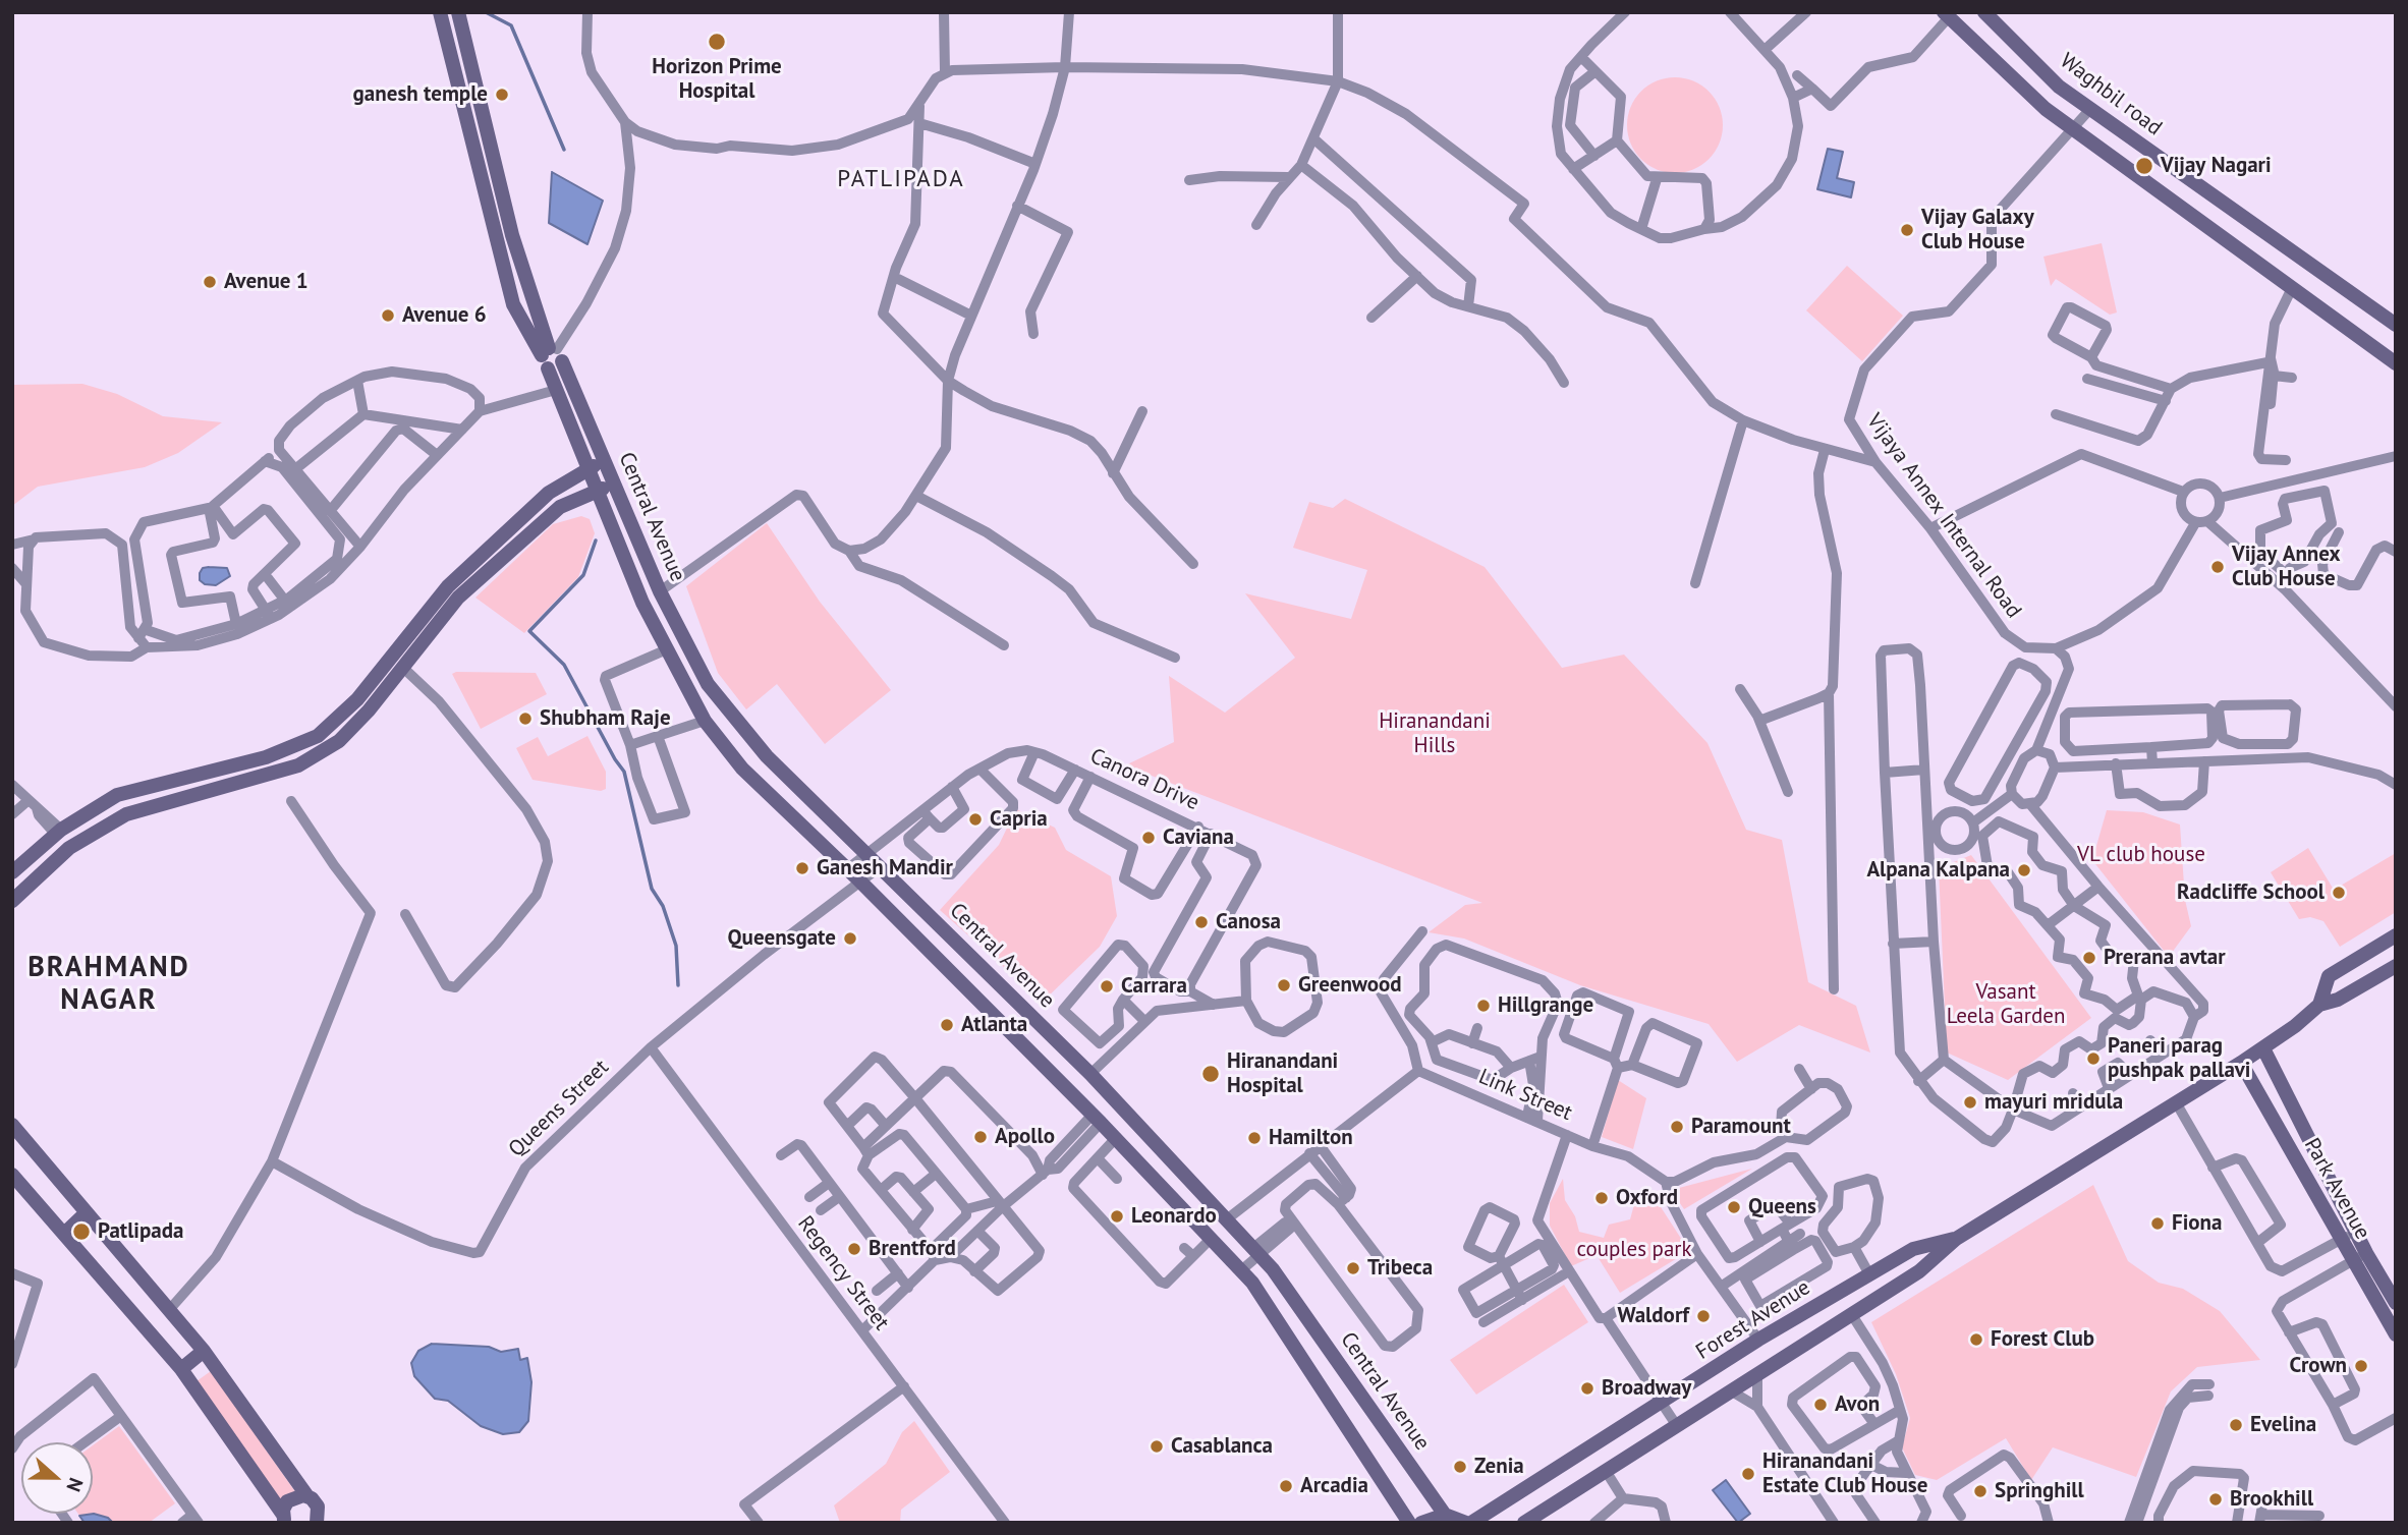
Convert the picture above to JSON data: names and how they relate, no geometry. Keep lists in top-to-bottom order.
{
  "streets": {
    "street": [
      "Waghbil road",
      "Vijaya Annex Internal Road",
      "Central Avenue",
      "Canora Drive",
      "Link Street",
      "Queens Street",
      "Park Avenue",
      "Regency Street",
      "Forest Avenue"
    ]
  },
  "crossings": [
    ["Waghbil road", "Vijaya Annex Internal Road"],
    ["Central Avenue", "Queens Street"],
    ["Queens Street", "Regency Street"],
    ["Park Avenue", "Forest Avenue"]
  ],
  "districts": ["PATLIPADA", "BRAHMAND NAGAR"],
  "parks": [
    "Hiranandani Hills",
    "VL club house",
    "Vasant Leela Garden",
    "couples park"
  ],
  "places": [
    "Horizon Prime Hospital",
    "ganesh temple",
    "Vijay Nagari",
    "Vijay Galaxy Club House",
    "Avenue 1",
    "Avenue 6",
    "Vijay Annex Club House",
    "Shubham Raje",
    "Capria",
    "Caviana",
    "Ganesh Mandir",
    "Alpana Kalpana",
    "Radcliffe School",
    "Canosa",
    "Queensgate",
    "Prerana avtar",
    "Greenwood",
    "Carrara",
    "Hillgrange",
    "Atlanta",
    "Paneri parag pushpak pallavi",
    "Hiranandani Hospital",
    "mayuri mridula",
    "Paramount",
    "Apollo",
    "Hamilton",
    "Oxford",
    "Queens",
    "Leonardo",
    "Fiona",
    "Patlipada",
    "Brentford",
    "Tribeca",
    "Waldorf",
    "Forest Club",
    "Crown",
    "Broadway",
    "Avon",
    "Evelina",
    "Casablanca",
    "Zenia",
    "Hiranandani Estate Club House",
    "Arcadia",
    "Springhill",
    "Brookhill"
  ],
  "north": "right"
}
